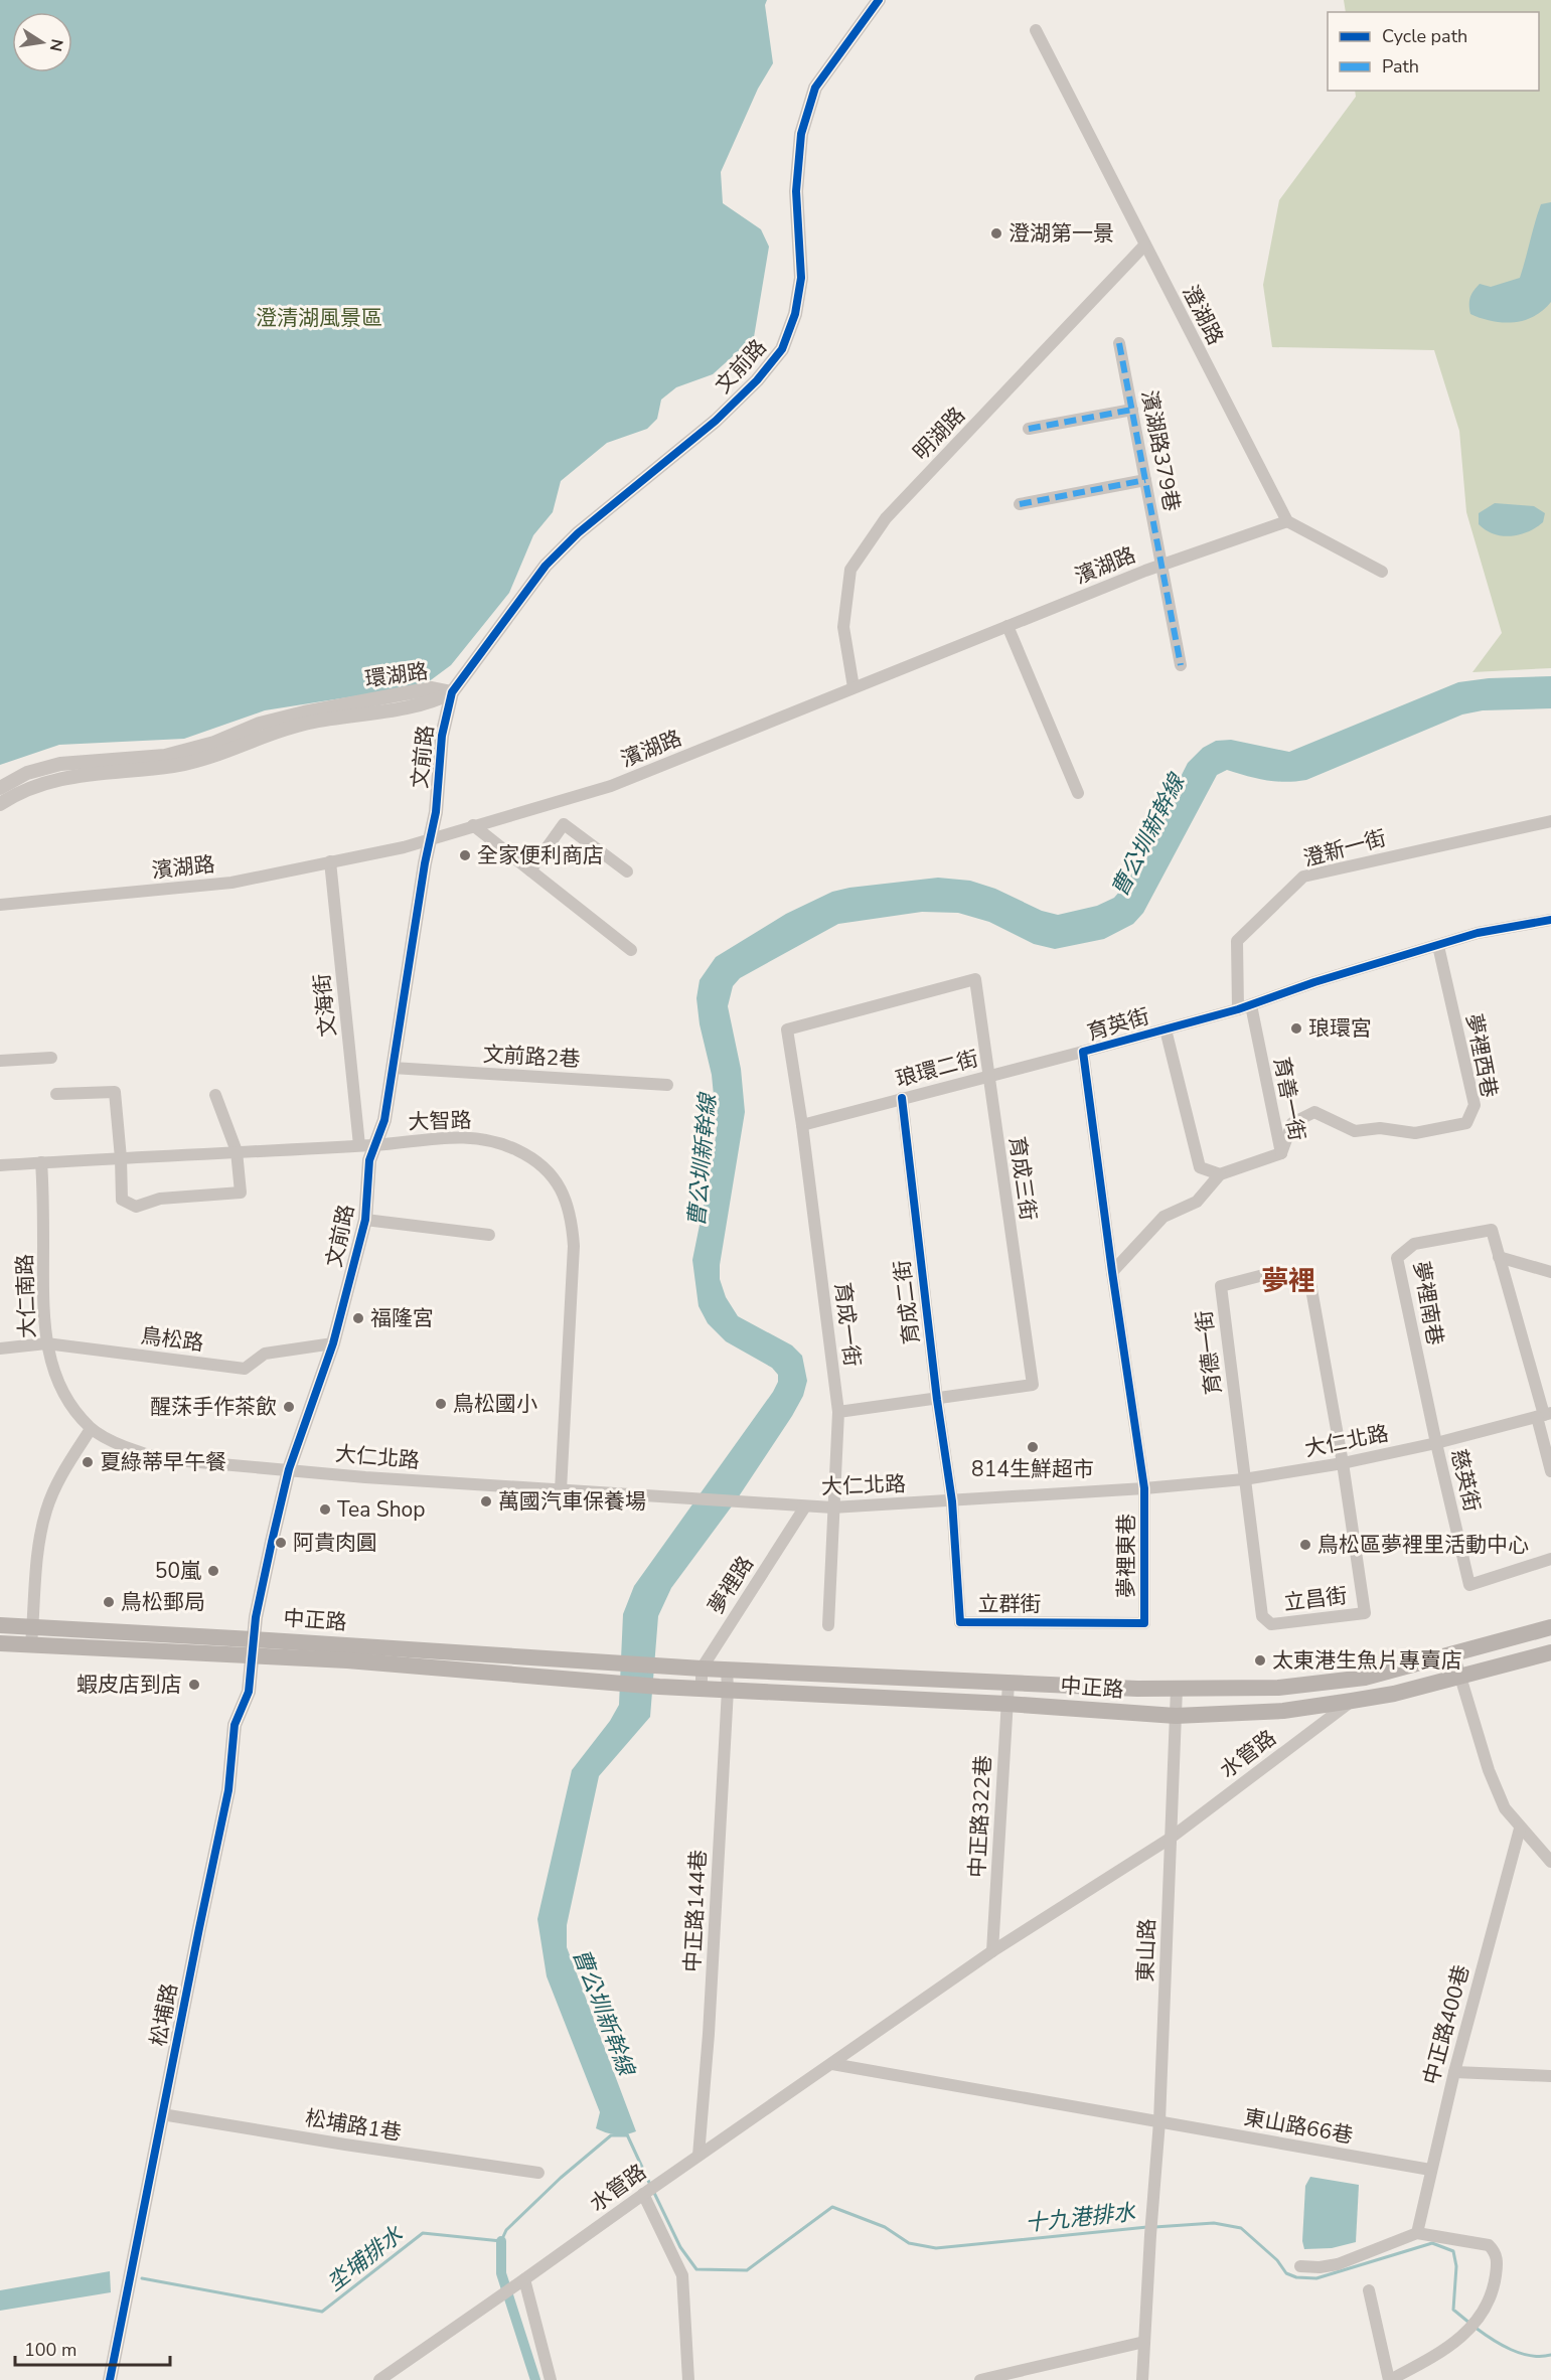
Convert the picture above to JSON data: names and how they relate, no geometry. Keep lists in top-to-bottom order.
{
  "streets": {
    "main road": ["中正路"],
    "street": [
      "澄湖路",
      "文前路",
      "明湖路",
      "濱湖路379巷",
      "濱湖路",
      "環湖路",
      "澄新一街",
      "文海街",
      "育英街",
      "夢裡西巷",
      "文前路2巷",
      "琅環二街",
      "育善一街",
      "大智路",
      "育成三街",
      "大仁南路",
      "育成二街",
      "夢裡南巷",
      "育成一街",
      "鳥松路",
      "育德一街",
      "大仁北路",
      "慈英街",
      "夢裡東巷",
      "夢裡路",
      "立昌街",
      "立群街",
      "水管路",
      "中正路322巷",
      "中正路144巷",
      "東山路",
      "松埔路",
      "中正路400巷",
      "松埔路1巷",
      "東山路66巷"
    ]
  },
  "crossings": [
    ["澄湖路", "明湖路"],
    ["澄湖路", "濱湖路"],
    ["文前路", "濱湖路"],
    ["文前路", "環湖路"],
    ["文前路", "文前路2巷"],
    ["文前路", "大智路"],
    ["文前路", "大仁南路"],
    ["文前路", "鳥松路"],
    ["文前路", "大仁北路"],
    ["文前路", "中正路"],
    ["文前路", "松埔路"],
    ["明湖路", "濱湖路"],
    ["濱湖路379巷", "濱湖路"],
    ["濱湖路", "文海街"],
    ["澄新一街", "育英街"],
    ["文海街", "大智路"],
    ["育英街", "夢裡西巷"],
    ["育英街", "琅環二街"],
    ["育英街", "育善一街"],
    ["育英街", "大仁北路"],
    ["育英街", "夢裡東巷"],
    ["夢裡西巷", "育善一街"],
    ["琅環二街", "育成三街"],
    ["琅環二街", "育成二街"],
    ["琅環二街", "育成一街"],
    ["大智路", "大仁南路"],
    ["大智路", "大仁北路"],
    ["育成三街", "育成二街"],
    ["育成三街", "育成一街"],
    ["大仁南路", "鳥松路"],
    ["大仁南路", "大仁北路"],
    ["育成二街", "大仁北路"],
    ["育成二街", "立群街"],
    ["夢裡南巷", "大仁北路"],
    ["夢裡南巷", "慈英街"],
    ["育成一街", "大仁北路"],
    ["育德一街", "大仁北路"],
    ["育德一街", "立昌街"],
    ["大仁北路", "慈英街"],
    ["大仁北路", "夢裡東巷"],
    ["大仁北路", "夢裡路"],
    ["大仁北路", "立昌街"],
    ["大仁北路", "立群街"],
    ["夢裡東巷", "立群街"],
    ["夢裡路", "中正路"],
    ["中正路", "水管路"],
    ["中正路", "中正路322巷"],
    ["中正路", "中正路144巷"],
    ["中正路", "東山路"],
    ["中正路", "松埔路"],
    ["水管路", "中正路322巷"],
    ["水管路", "中正路144巷"],
    ["水管路", "東山路"],
    ["水管路", "東山路66巷"],
    ["東山路", "東山路66巷"],
    ["松埔路", "松埔路1巷"],
    ["中正路400巷", "東山路66巷"]
  ],
  "districts": ["夢裡"],
  "water": ["曹公圳新幹線", "十九港排水", "坔埔排水"],
  "parks": ["澄清湖風景區"],
  "places": [
    "澄湖第一景",
    "全家便利商店",
    "琅環宮",
    "福隆宮",
    "鳥松國小",
    "醒莯手作茶飲",
    "814生鮮超市",
    "夏綠蒂早午餐",
    "萬國汽車保養場",
    "Tea Shop",
    "阿貴肉圓",
    "鳥松區夢裡里活動中心",
    "50嵐",
    "鳥松郵局",
    "太東港生魚片專賣店",
    "蝦皮店到店"
  ],
  "legend": ["Cycle path", "Path"],
  "scale_bar": "100 m",
  "north": "right"
}
